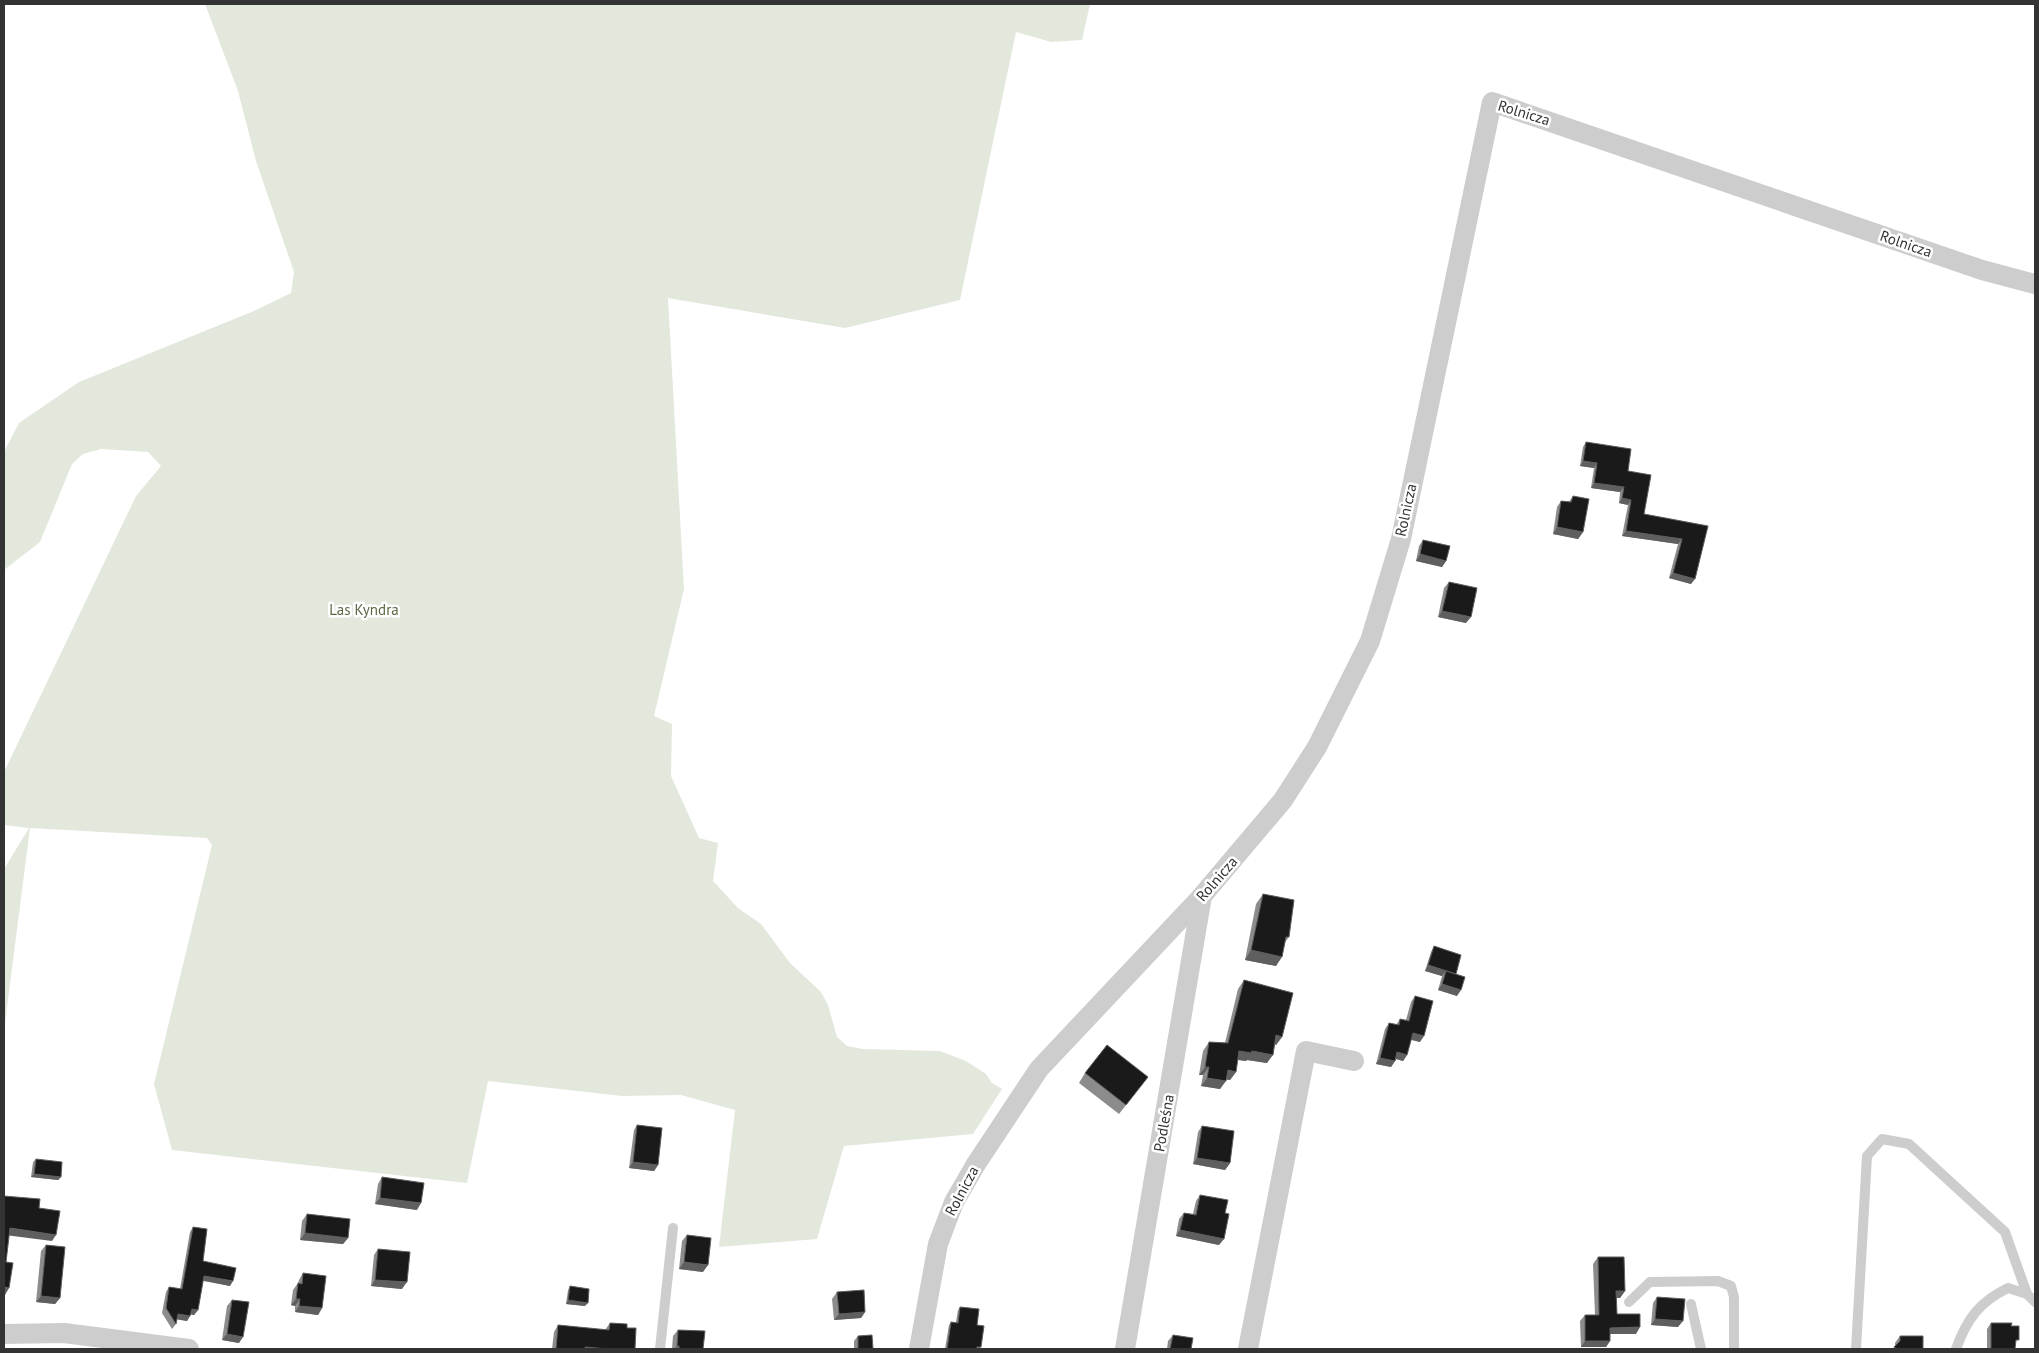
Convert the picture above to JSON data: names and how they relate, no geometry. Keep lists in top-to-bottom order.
{
  "streets": {
    "street": ["Rolnicza", "Podleśna"]
  },
  "crossings": [
    ["Rolnicza", "Podleśna"]
  ],
  "parks": ["Las Kyndra"]
}
